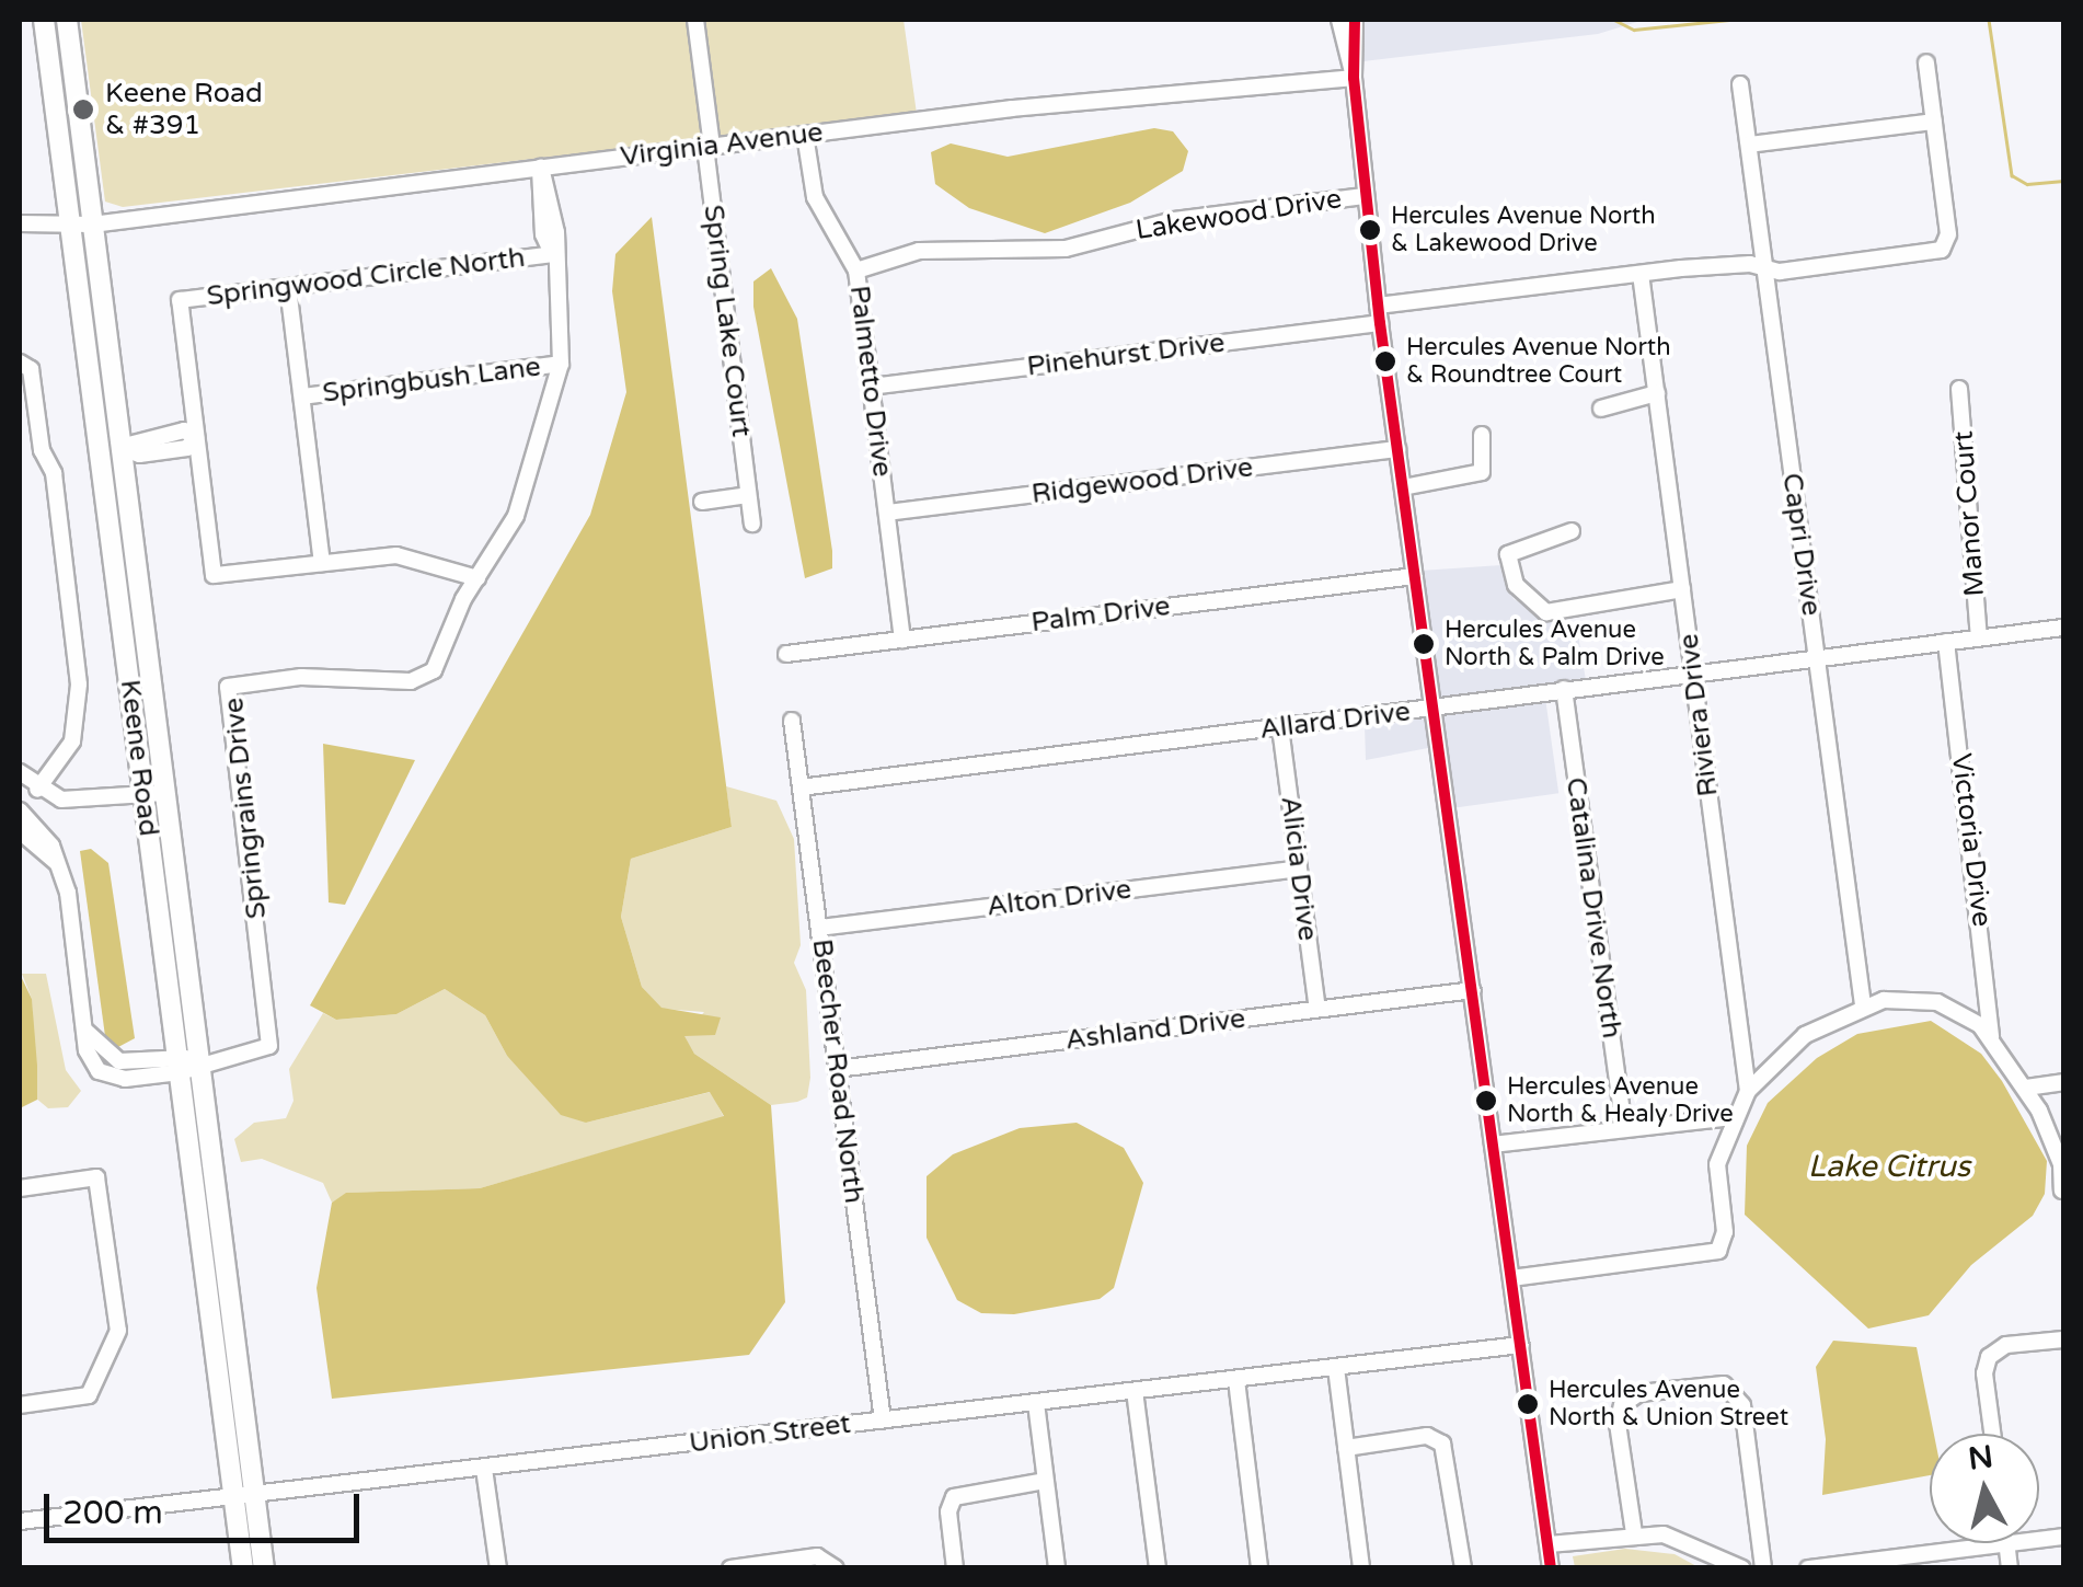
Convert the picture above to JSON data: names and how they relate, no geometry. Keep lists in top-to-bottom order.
{
  "streets": {
    "main road": ["Keene Road"],
    "street": [
      "Virginia Avenue",
      "Lakewood Drive",
      "Springwood Circle North",
      "Spring Lake Court",
      "Pinehurst Drive",
      "Springbush Lane",
      "Palmetto Drive",
      "Ridgewood Drive",
      "Manor Court",
      "Capri Drive",
      "Palm Drive",
      "Riviera Drive",
      "Allard Drive",
      "Springrains Drive",
      "Victoria Drive",
      "Alicia Drive",
      "Alton Drive",
      "Catalina Drive North",
      "Ashland Drive",
      "Beecher Road North",
      "Union Street"
    ]
  },
  "crossings": [
    ["Virginia Avenue", "Spring Lake Court"],
    ["Virginia Avenue", "Palmetto Drive"],
    ["Virginia Avenue", "Keene Road"],
    ["Virginia Avenue", "Springrains Drive"],
    ["Lakewood Drive", "Palmetto Drive"],
    ["Springwood Circle North", "Springrains Drive"],
    ["Pinehurst Drive", "Palmetto Drive"],
    ["Pinehurst Drive", "Capri Drive"],
    ["Pinehurst Drive", "Riviera Drive"],
    ["Springbush Lane", "Springrains Drive"],
    ["Palmetto Drive", "Ridgewood Drive"],
    ["Palmetto Drive", "Palm Drive"],
    ["Manor Court", "Allard Drive"],
    ["Capri Drive", "Allard Drive"],
    ["Riviera Drive", "Allard Drive"],
    ["Allard Drive", "Victoria Drive"],
    ["Allard Drive", "Alicia Drive"],
    ["Allard Drive", "Catalina Drive North"],
    ["Allard Drive", "Beecher Road North"],
    ["Keene Road", "Springrains Drive"],
    ["Keene Road", "Union Street"],
    ["Alicia Drive", "Alton Drive"],
    ["Alicia Drive", "Ashland Drive"],
    ["Alton Drive", "Beecher Road North"],
    ["Ashland Drive", "Beecher Road North"],
    ["Beecher Road North", "Union Street"]
  ],
  "water": ["Lake Citrus"],
  "places": [
    "Keene Road & #391",
    "Hercules Avenue North & Lakewood Drive",
    "Hercules Avenue North & Roundtree Court",
    "Hercules Avenue North & Palm Drive",
    "Hercules Avenue North & Healy Drive",
    "Hercules Avenue North & Union Street"
  ],
  "scale_bar": "200 m",
  "north": "top"
}
